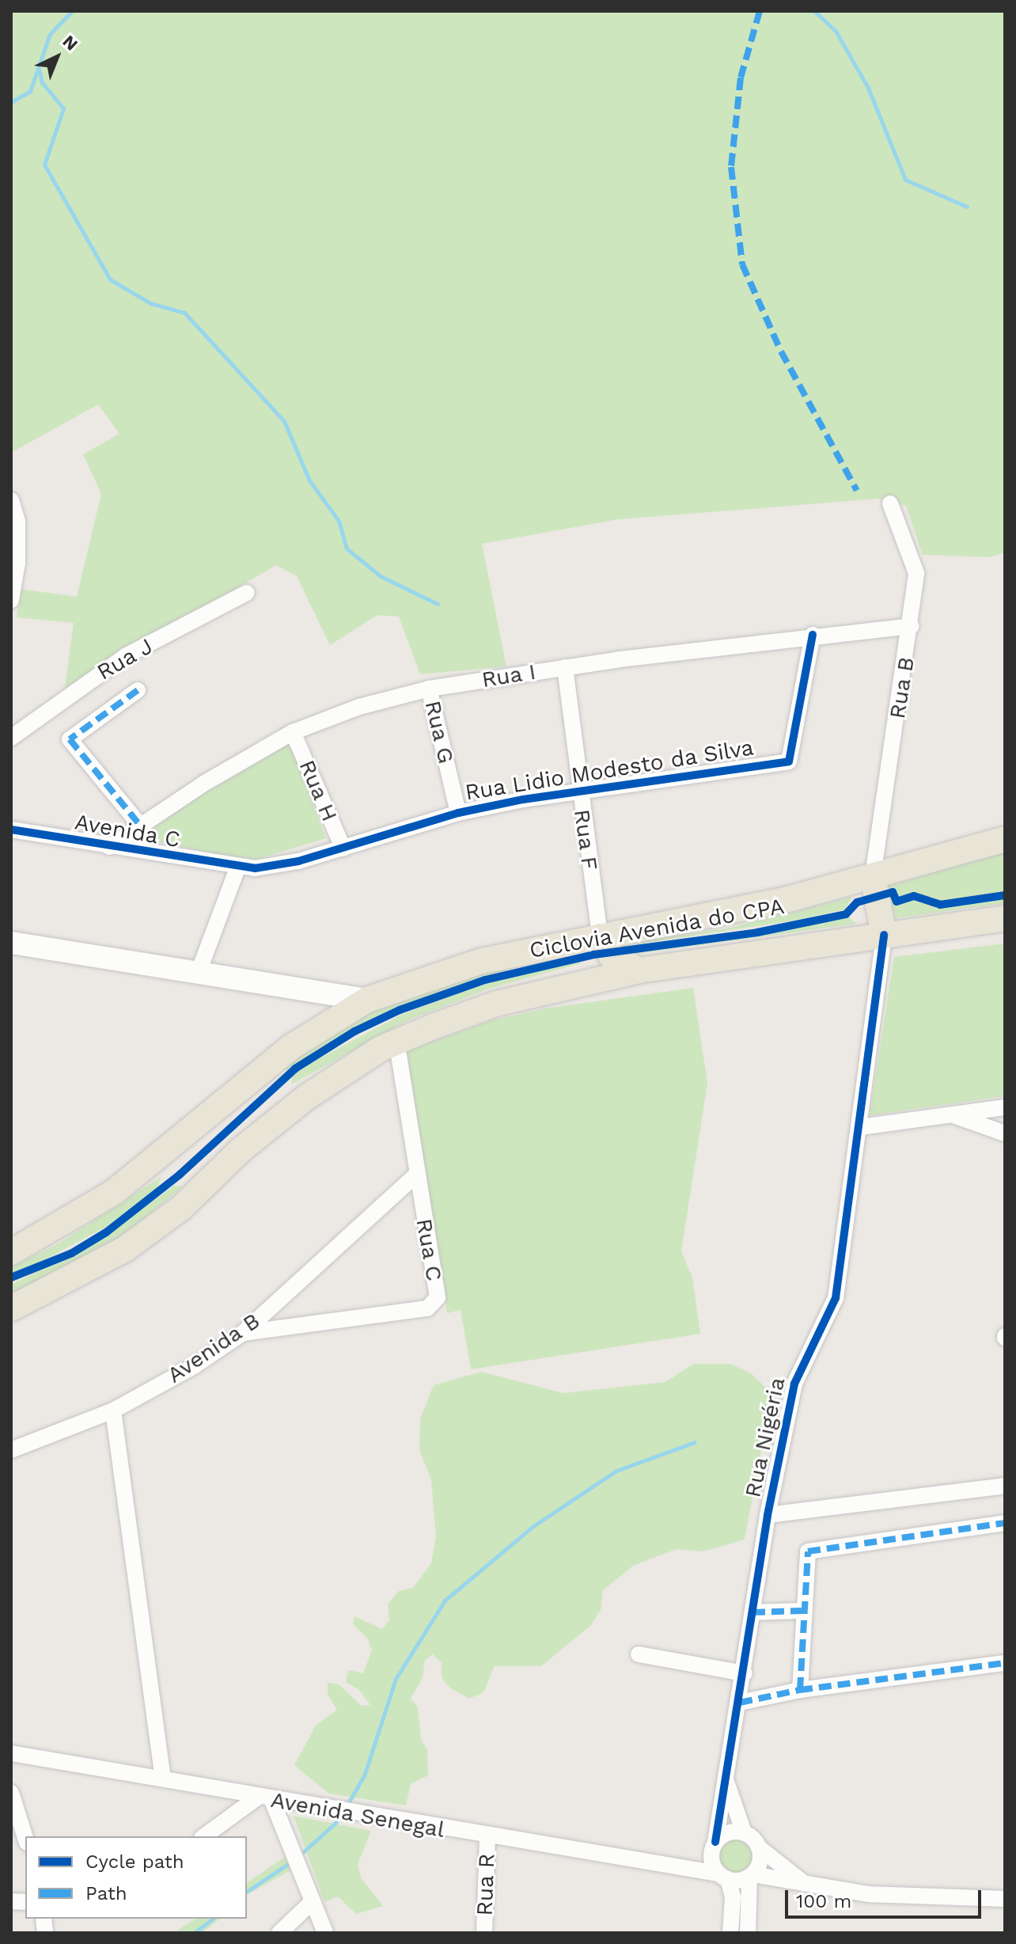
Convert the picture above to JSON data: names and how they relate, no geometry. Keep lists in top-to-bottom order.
{
  "streets": {
    "street": [
      "Rua J",
      "Rua I",
      "Rua B",
      "Rua G",
      "Rua Lidio Modesto da Silva",
      "Rua H",
      "Avenida C",
      "Rua F",
      "Rua C",
      "Avenida B",
      "Rua Nigéria",
      "Avenida Senegal",
      "Rua R"
    ],
    "cycle path": ["Ciclovia Avenida do CPA"]
  },
  "crossings": [
    ["Rua I", "Rua B"],
    ["Rua I", "Rua G"],
    ["Rua I", "Rua Lidio Modesto da Silva"],
    ["Rua I", "Rua H"],
    ["Rua I", "Avenida C"],
    ["Rua I", "Rua F"],
    ["Rua G", "Rua Lidio Modesto da Silva"],
    ["Rua Lidio Modesto da Silva", "Rua H"],
    ["Rua Lidio Modesto da Silva", "Avenida C"],
    ["Rua Lidio Modesto da Silva", "Rua F"],
    ["Rua C", "Avenida B"],
    ["Rua Nigéria", "Avenida Senegal"],
    ["Avenida Senegal", "Rua R"]
  ],
  "legend": ["Cycle path", "Path"],
  "scale_bar": "100 m",
  "north": "top right"
}
